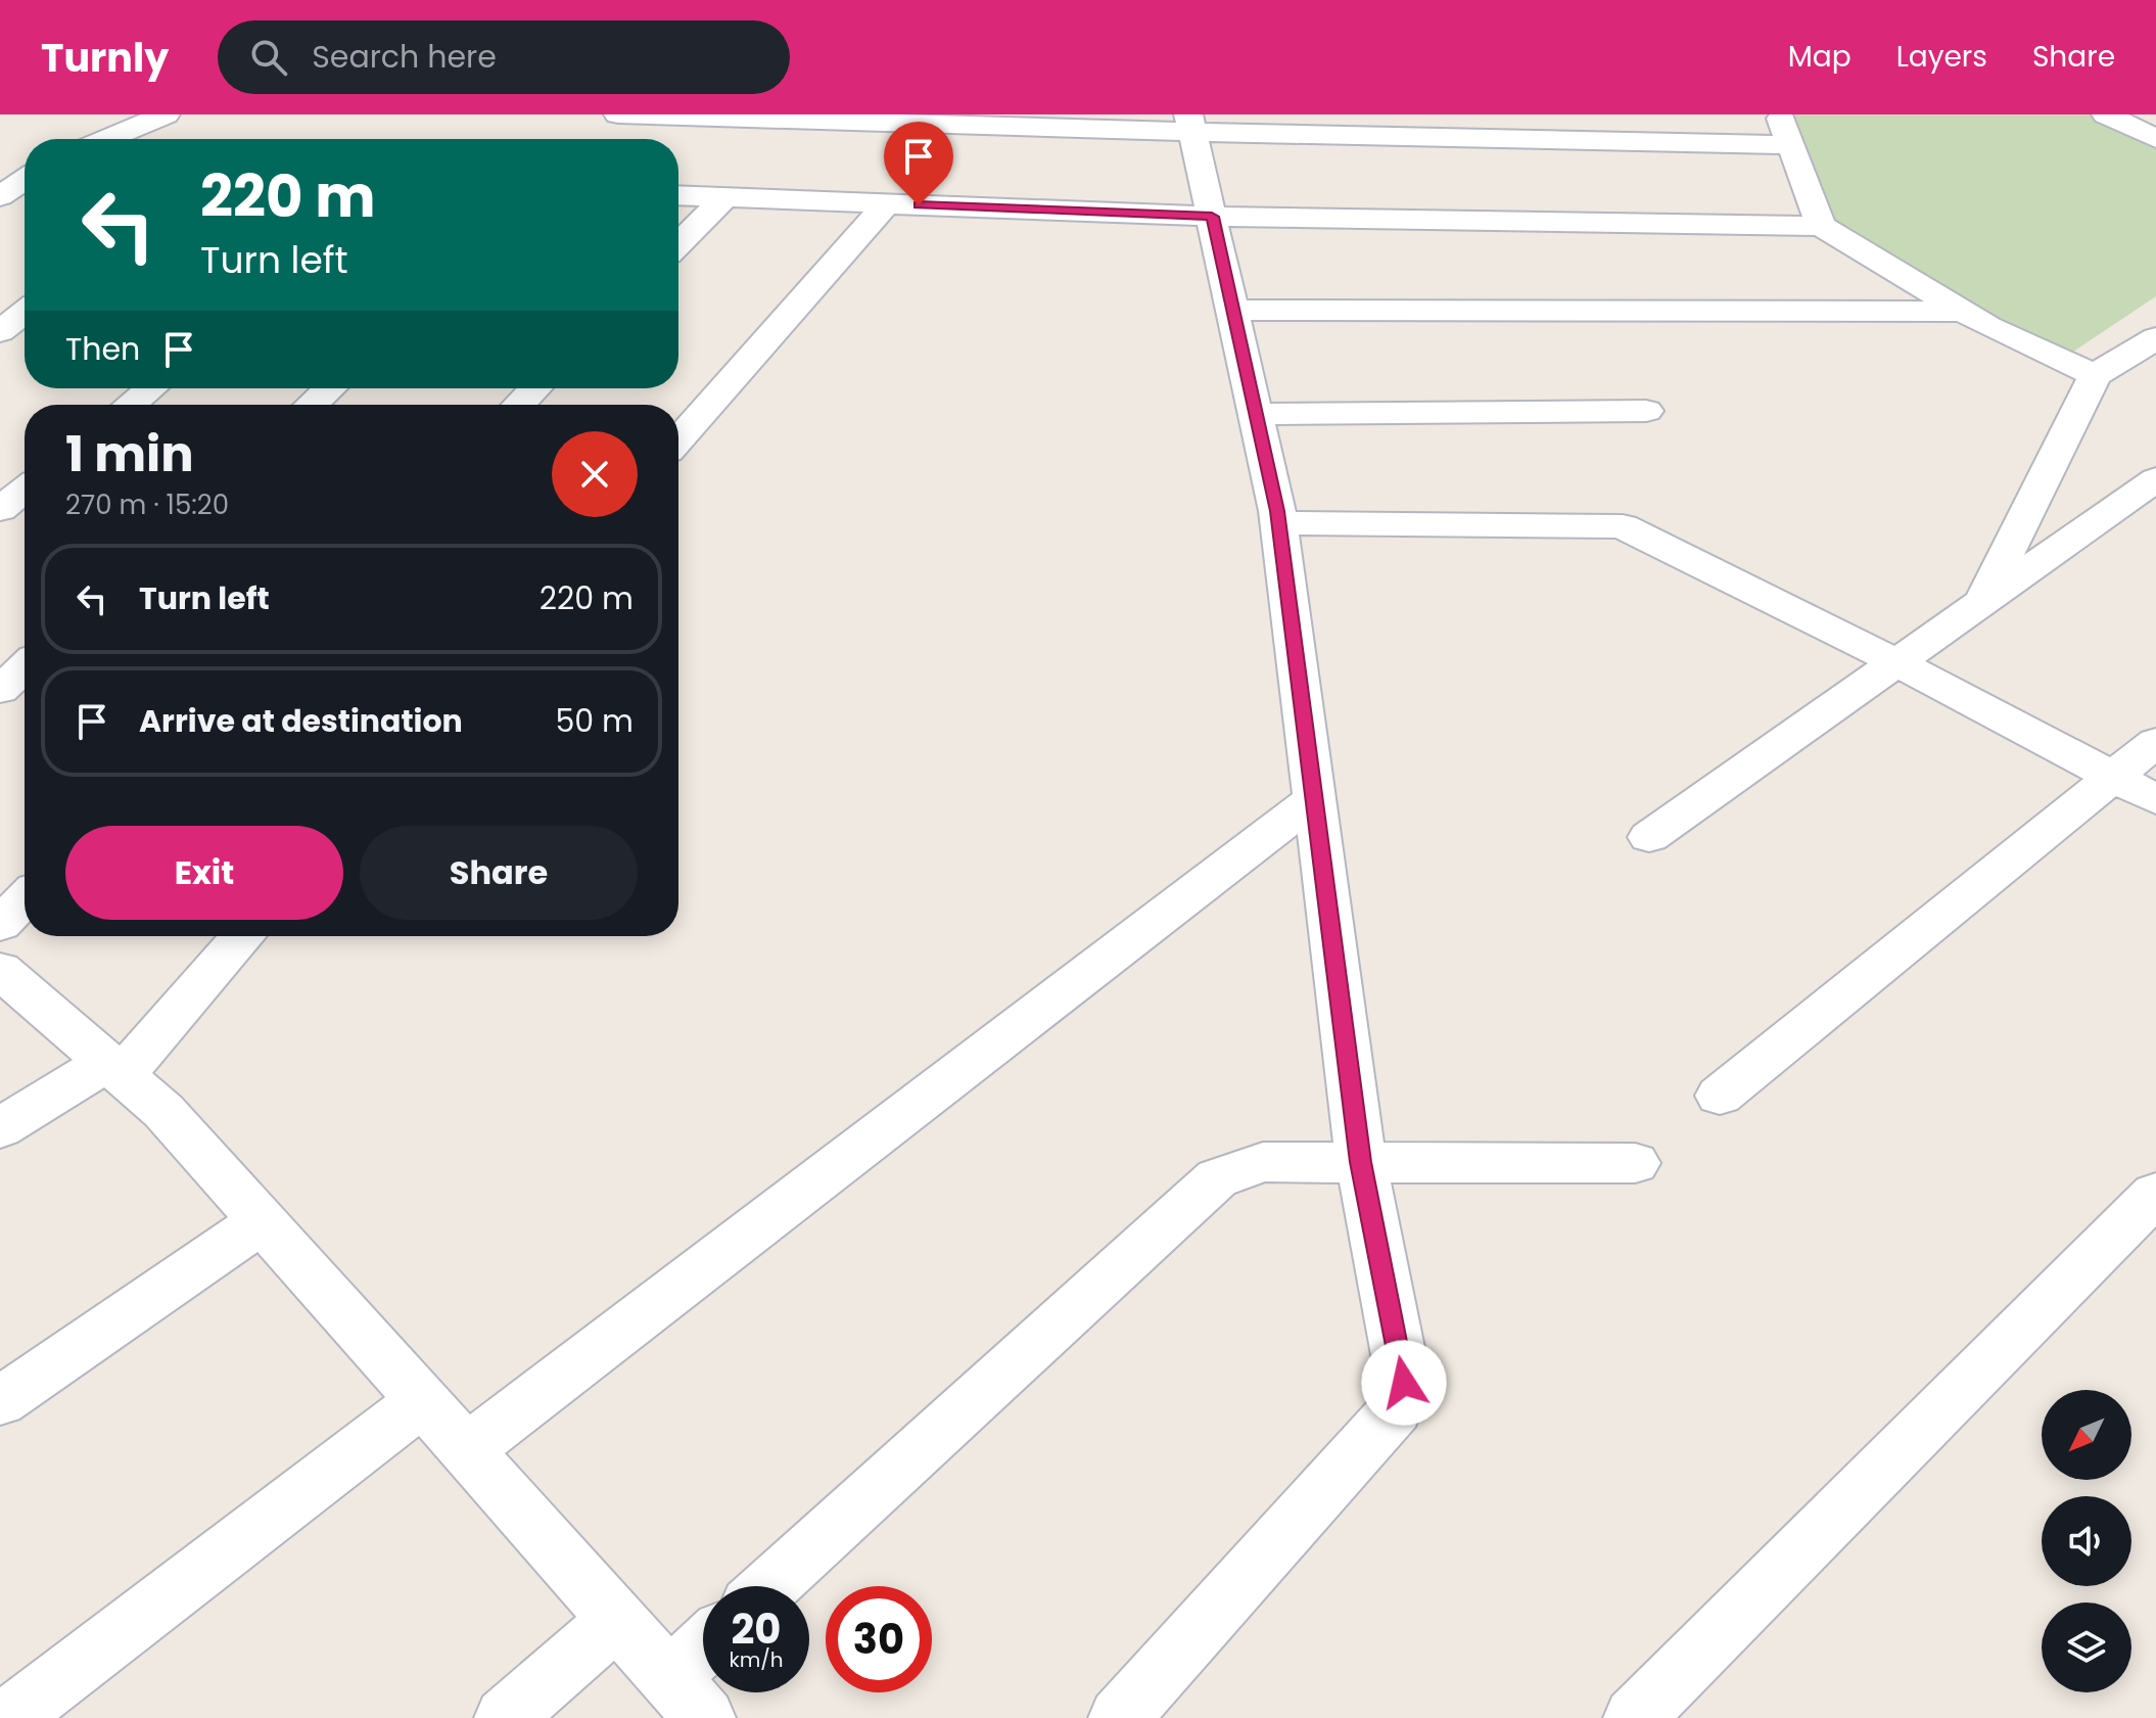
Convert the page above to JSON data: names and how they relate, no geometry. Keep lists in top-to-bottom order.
{
  "north": "bottom left",
  "page": {
    "header": "Turnly",
    "search": "Search here",
    "nav": ["Map", "Layers", "Share"],
    "turn": ["220 m", "Turn left"],
    "then": "Then",
    "heading": ["1 min", "270 m · 15:20"],
    "list": [
      {
        "name": "Turn left",
        "value": "220 m"
      },
      {
        "name": "Arrive at destination",
        "value": "50 m"
      }
    ],
    "buttons": ["Exit", "Share"],
    "speed": "20 km/h",
    "limit": "30"
  }
}
